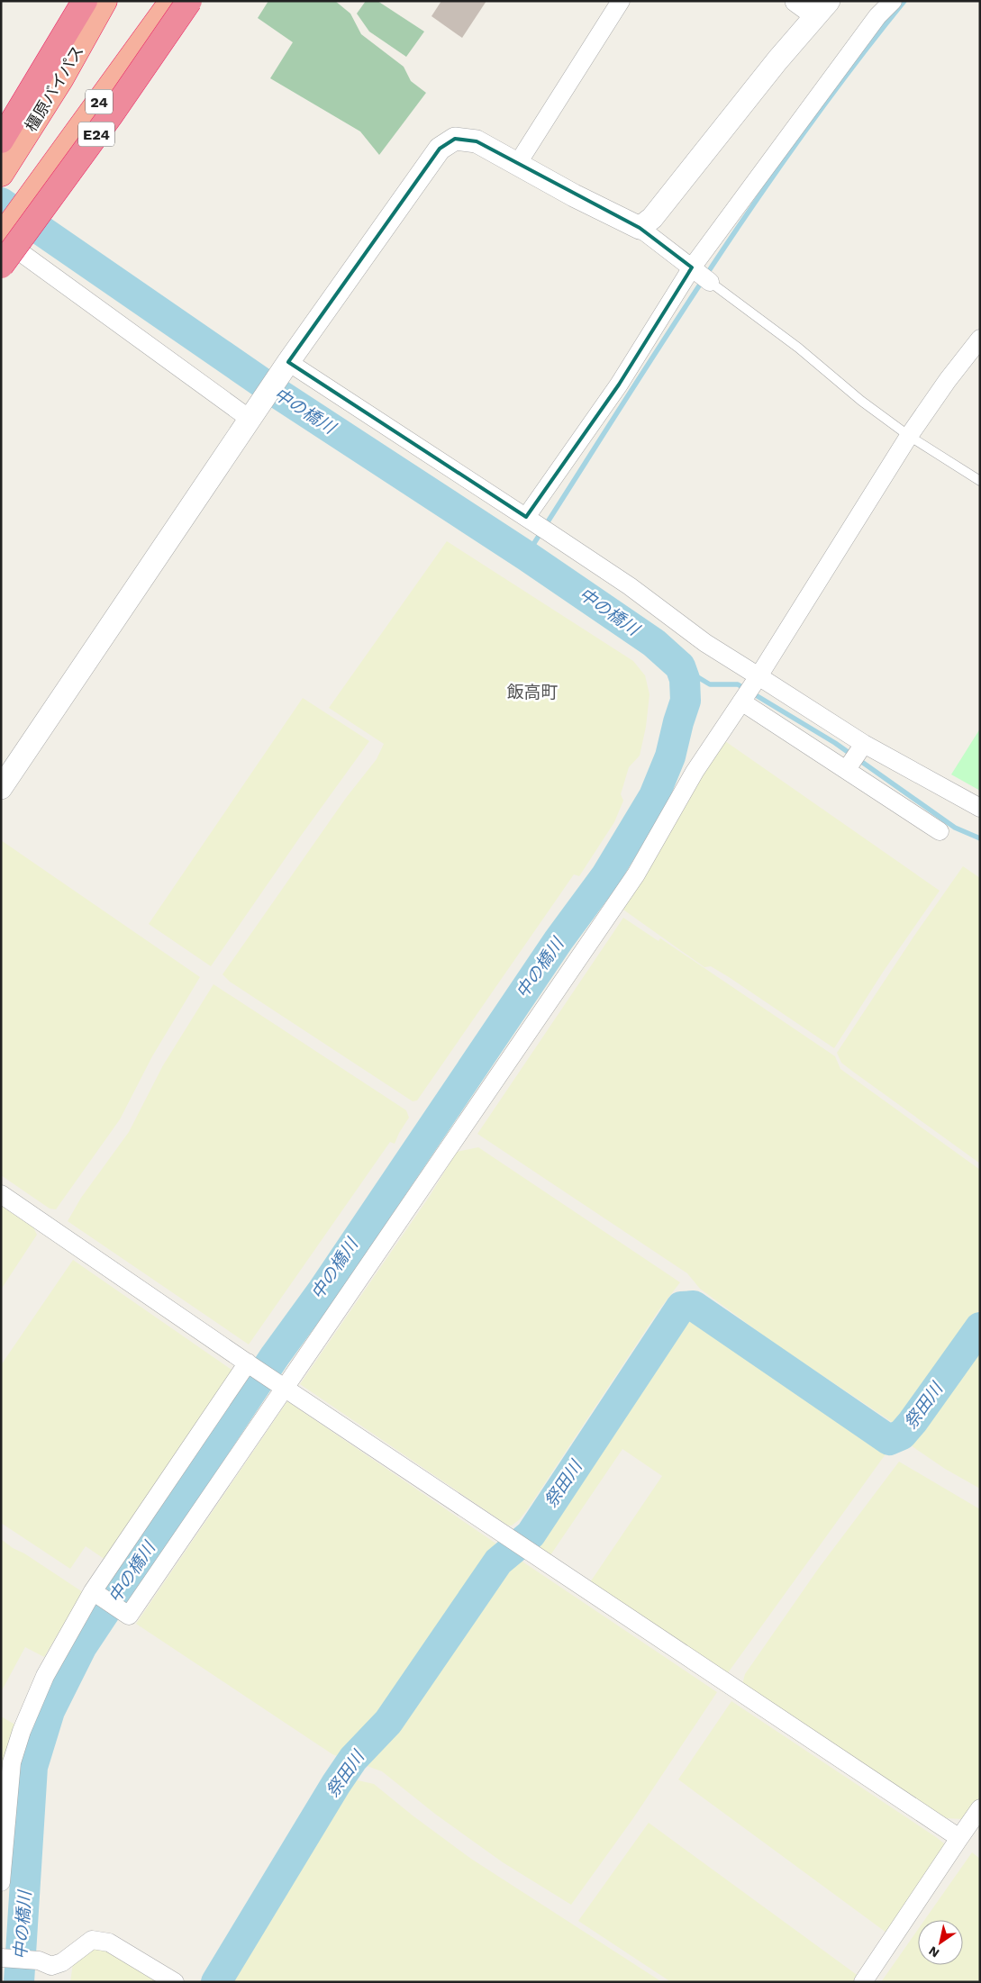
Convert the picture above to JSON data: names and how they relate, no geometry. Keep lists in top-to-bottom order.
{
  "streets": {
    "highway": ["橿原バイパス", "24", "E24"]
  },
  "districts": ["飯高町"],
  "water": ["中の橋川", "祭田川"],
  "north": "bottom left"
}
